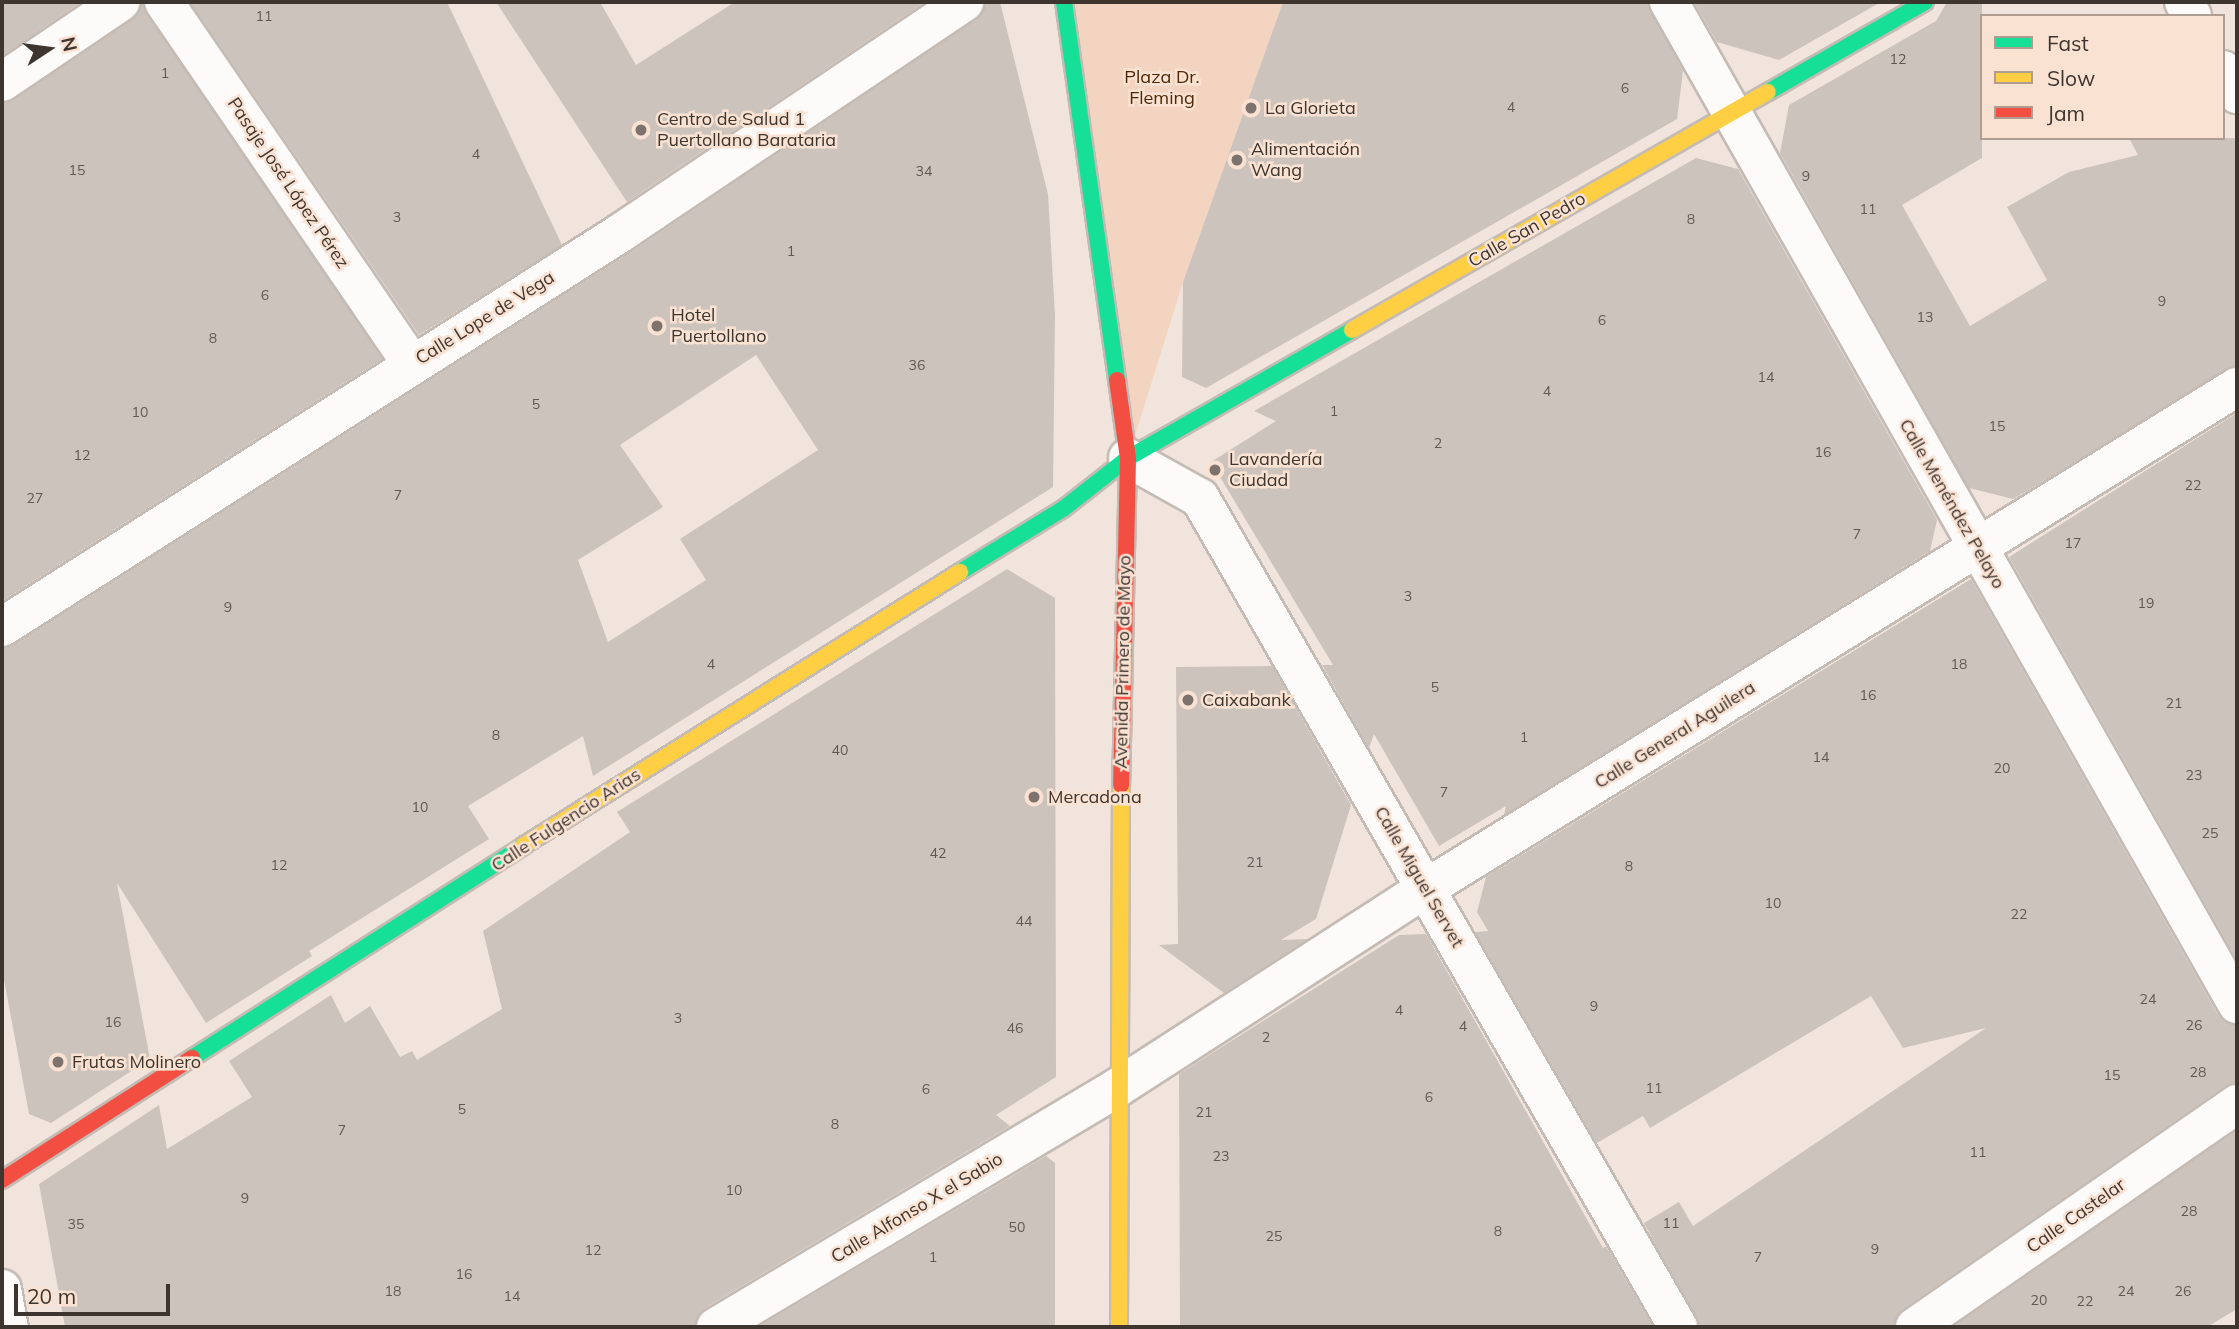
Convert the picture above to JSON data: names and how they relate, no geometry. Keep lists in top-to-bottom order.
{
  "streets": {
    "street": [
      "Pasaje José López Pérez",
      "Calle San Pedro",
      "Calle Lope de Vega",
      "Calle Menéndez Pelayo",
      "Avenida Primero de Mayo",
      "Calle General Aguilera",
      "Calle Fulgencio Arias",
      "Calle Miguel Servet",
      "Calle Alfonso X el Sabio",
      "Calle Castelar"
    ]
  },
  "crossings": [
    ["Pasaje José López Pérez", "Calle Lope de Vega"],
    ["Calle San Pedro", "Calle Menéndez Pelayo"],
    ["Calle San Pedro", "Avenida Primero de Mayo"],
    ["Calle San Pedro", "Calle Fulgencio Arias"],
    ["Calle San Pedro", "Calle Miguel Servet"],
    ["Calle Menéndez Pelayo", "Calle General Aguilera"],
    ["Avenida Primero de Mayo", "Calle General Aguilera"],
    ["Avenida Primero de Mayo", "Calle Fulgencio Arias"],
    ["Avenida Primero de Mayo", "Calle Miguel Servet"],
    ["Avenida Primero de Mayo", "Calle Alfonso X el Sabio"],
    ["Calle General Aguilera", "Calle Miguel Servet"],
    ["Calle General Aguilera", "Calle Alfonso X el Sabio"],
    ["Calle Fulgencio Arias", "Calle Miguel Servet"]
  ],
  "parks": ["Plaza Dr. Fleming"],
  "places": [
    "La Glorieta",
    "Centro de Salud 1 Puertollano Barataria",
    "Alimentación Wang",
    "Hotel Puertollano",
    "Lavandería Ciudad",
    "Caixabank",
    "Mercadona",
    "Frutas Molinero"
  ],
  "house_numbers": [
    "11",
    "12",
    "1",
    "6",
    "4",
    "4",
    "15",
    "34",
    "9",
    "11",
    "3",
    "8",
    "1",
    "6",
    "9",
    "13",
    "6",
    "8",
    "36",
    "14",
    "4",
    "5",
    "1",
    "10",
    "15",
    "2",
    "16",
    "12",
    "22",
    "7",
    "27",
    "7",
    "17",
    "3",
    "19",
    "9",
    "4",
    "18",
    "5",
    "16",
    "21",
    "8",
    "1",
    "40",
    "14",
    "20",
    "23",
    "7",
    "10",
    "25",
    "42",
    "21",
    "12",
    "8",
    "10",
    "22",
    "44",
    "24",
    "9",
    "4",
    "3",
    "16",
    "26",
    "4",
    "46",
    "2",
    "28",
    "15",
    "11",
    "6",
    "6",
    "5",
    "21",
    "8",
    "7",
    "11",
    "23",
    "10",
    "9",
    "28",
    "11",
    "35",
    "50",
    "8",
    "25",
    "9",
    "12",
    "1",
    "7",
    "16",
    "18",
    "24",
    "26",
    "14",
    "20",
    "22"
  ],
  "legend": ["Fast", "Slow", "Jam"],
  "scale_bar": "20 m",
  "north": "right"
}
